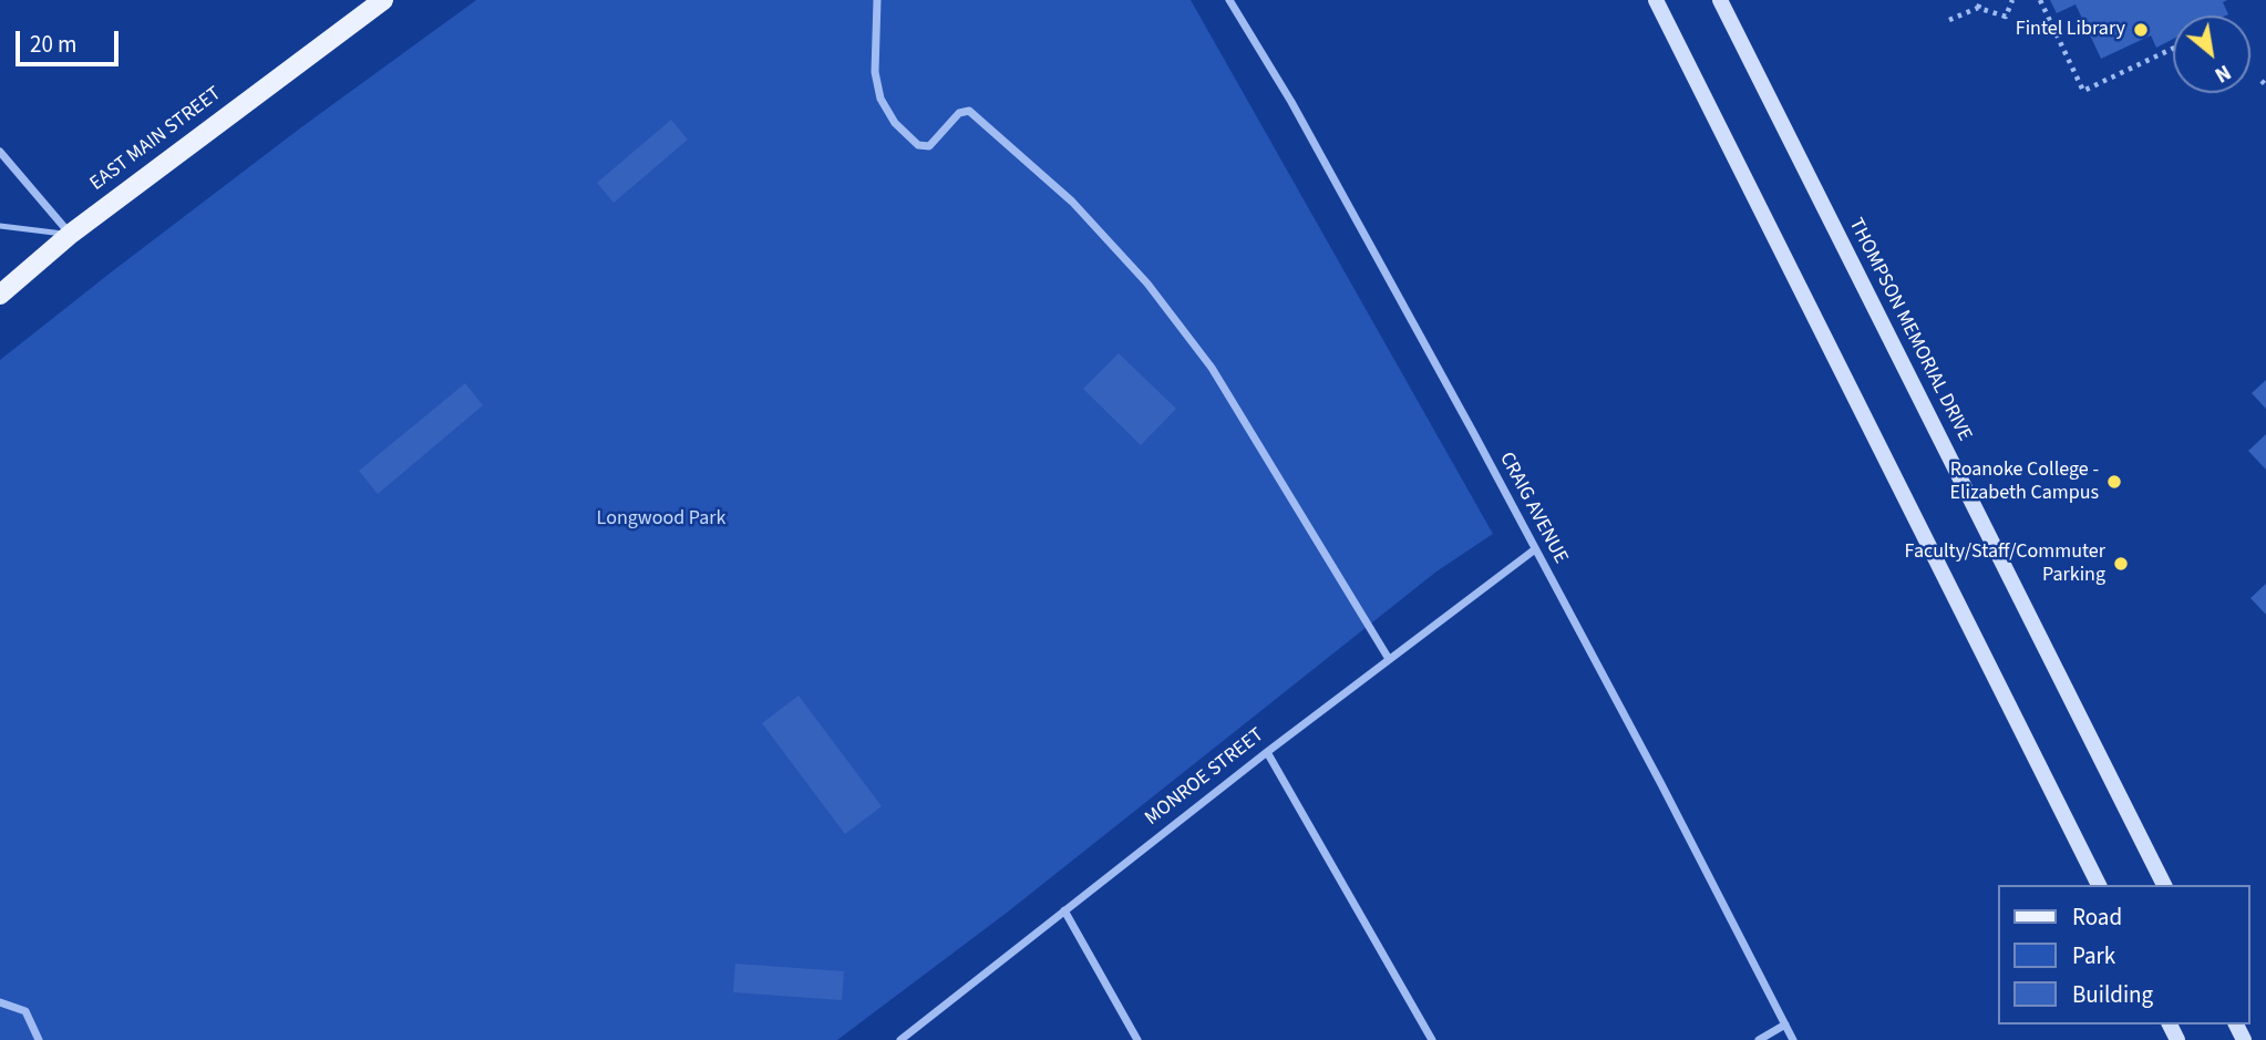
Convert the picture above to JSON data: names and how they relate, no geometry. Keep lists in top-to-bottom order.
{
  "streets": {
    "main road": ["EAST MAIN STREET", "THOMPSON MEMORIAL DRIVE"],
    "street": ["CRAIG AVENUE", "MONROE STREET"]
  },
  "crossings": [
    ["CRAIG AVENUE", "MONROE STREET"]
  ],
  "parks": ["Longwood Park"],
  "places": ["Fintel Library", "Roanoke College - Elizabeth Campus", "Faculty/Staff/Commuter Parking"],
  "legend": ["Road", "Park", "Building"],
  "scale_bar": "20 m",
  "north": "bottom right"
}
